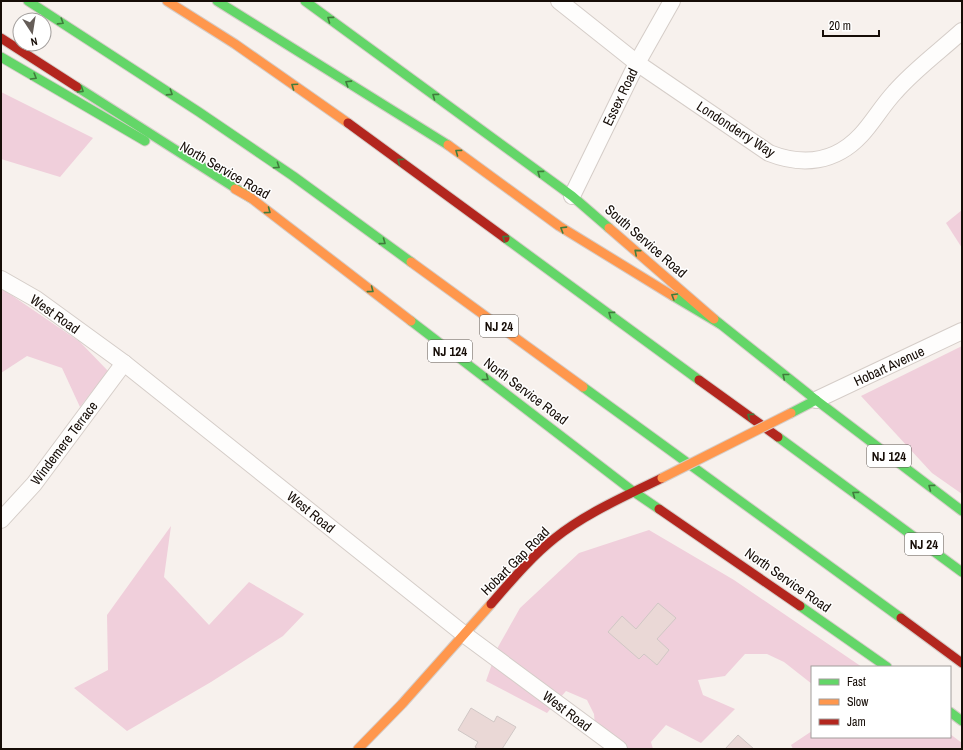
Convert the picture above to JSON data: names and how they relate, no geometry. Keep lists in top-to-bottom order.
{
  "streets": {
    "main road": [
      "North Service Road",
      "South Service Road",
      "NJ 24",
      "NJ 124",
      "Hobart Gap Road"
    ],
    "street": [
      "Essex Road",
      "Londonderry Way",
      "West Road",
      "Hobart Avenue",
      "Windemere Terrace"
    ]
  },
  "crossings": [
    ["Essex Road", "Londonderry Way"],
    ["Essex Road", "South Service Road"],
    ["North Service Road", "Hobart Gap Road"],
    ["South Service Road", "Hobart Avenue"],
    ["South Service Road", "Hobart Gap Road"],
    ["West Road", "Windemere Terrace"],
    ["West Road", "Hobart Gap Road"],
    ["Hobart Avenue", "Hobart Gap Road"]
  ],
  "legend": ["Fast", "Slow", "Jam"],
  "scale_bar": "20 m",
  "north": "bottom"
}
